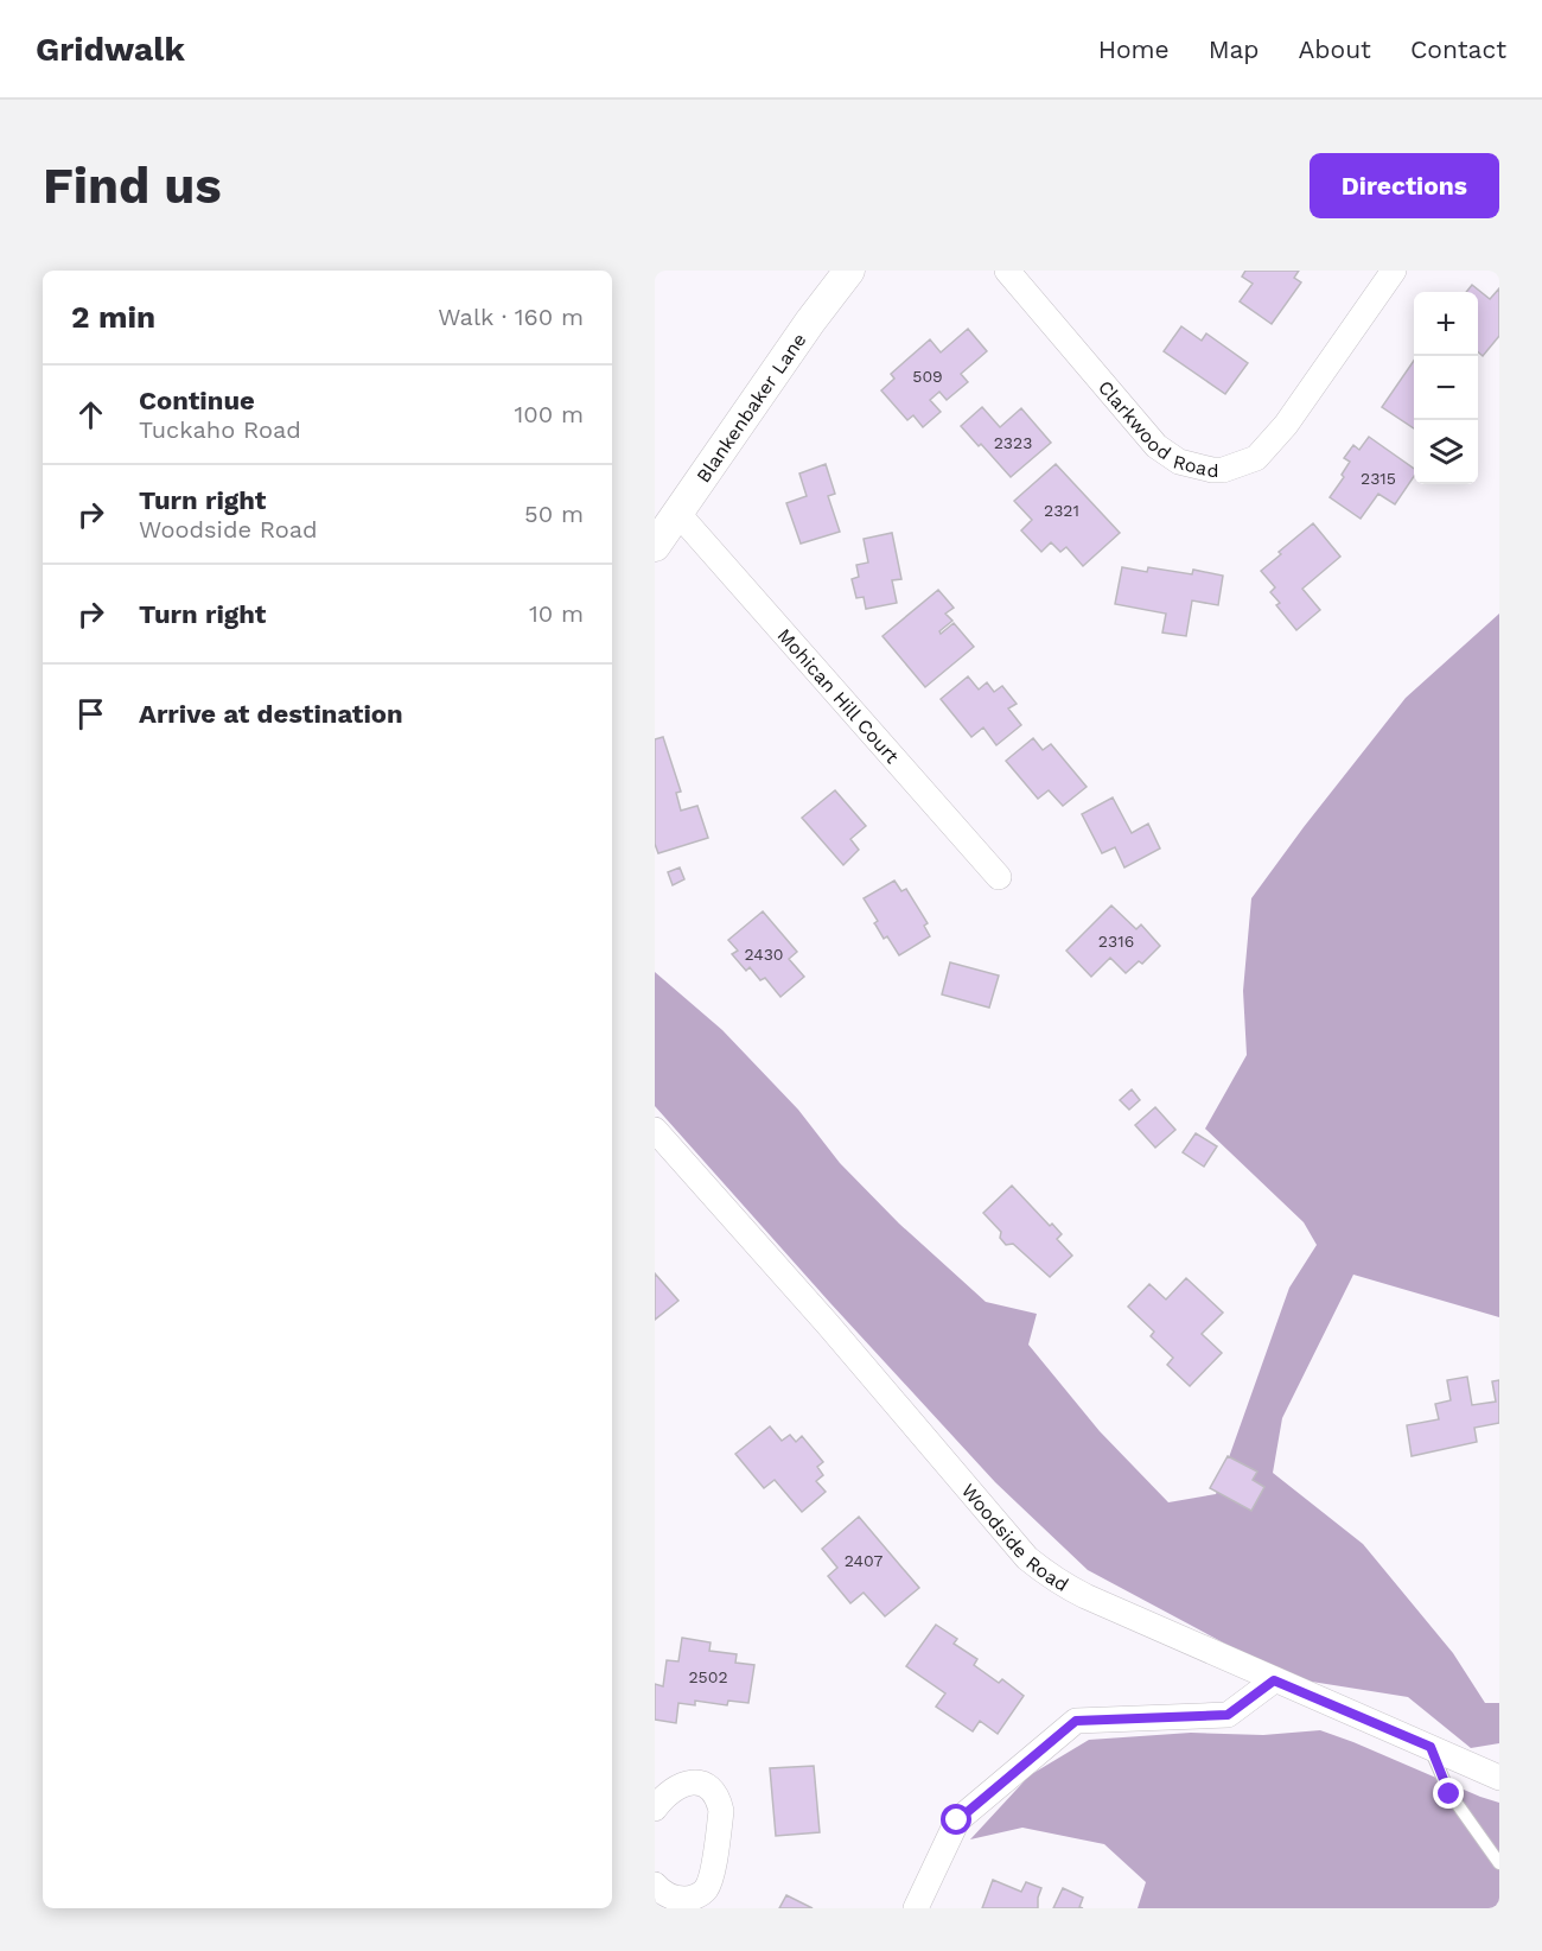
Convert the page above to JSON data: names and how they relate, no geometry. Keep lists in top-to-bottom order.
{
  "streets": {
    "street": [
      "Blankenbaker Lane",
      "Clarkwood Road",
      "Mohican Hill Court",
      "Woodside Road"
    ]
  },
  "crossings": [
    ["Blankenbaker Lane", "Mohican Hill Court"]
  ],
  "house_numbers": [
    "509",
    "2323",
    "2315",
    "2321",
    "2316",
    "2430",
    "2407",
    "2502"
  ],
  "page": {
    "header": "Gridwalk",
    "nav": [
      "Home",
      "Map",
      "About",
      "Contact"
    ],
    "buttons": "Directions",
    "title": "Find us",
    "heading": ["2 min", "Walk · 160 m"],
    "map_buttons": ["+", "−"],
    "list": [
      ["Continue", "Tuckaho Road", "100 m"],
      ["Turn right", "Woodside Road", "50 m"],
      ["Turn right", "10 m"],
      "Arrive at destination"
    ]
  }
}
